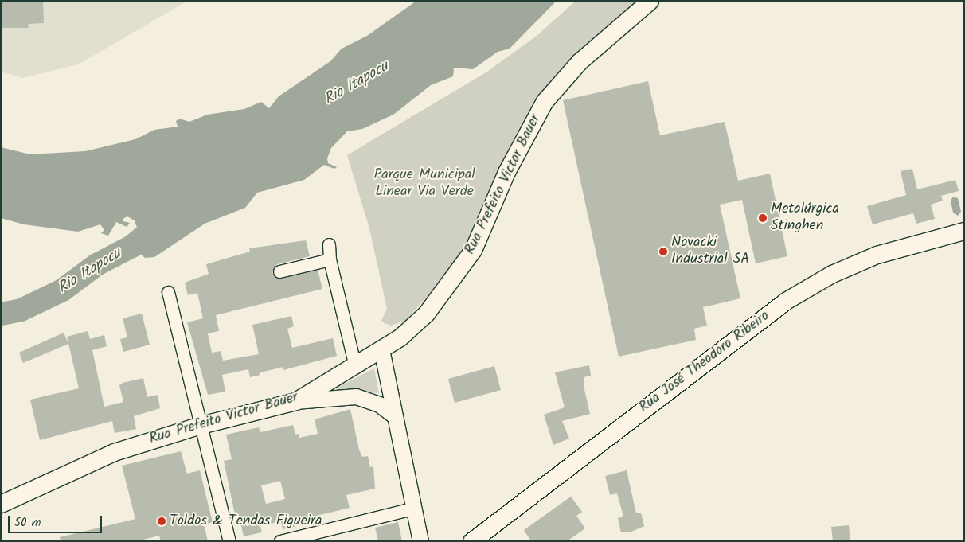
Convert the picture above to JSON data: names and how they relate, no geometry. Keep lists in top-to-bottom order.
{
  "streets": {
    "main road": ["Rua Prefeito Victor Bauer", "Rua José Theodoro Ribeiro"]
  },
  "water": ["Rio Itapocu"],
  "parks": ["Parque Municipal Linear Via Verde"],
  "places": ["Metalúrgica Stinghen", "Novacki Industrial SA", "Toldos & Tendas Figueira"],
  "scale_bar": "50 m"
}
